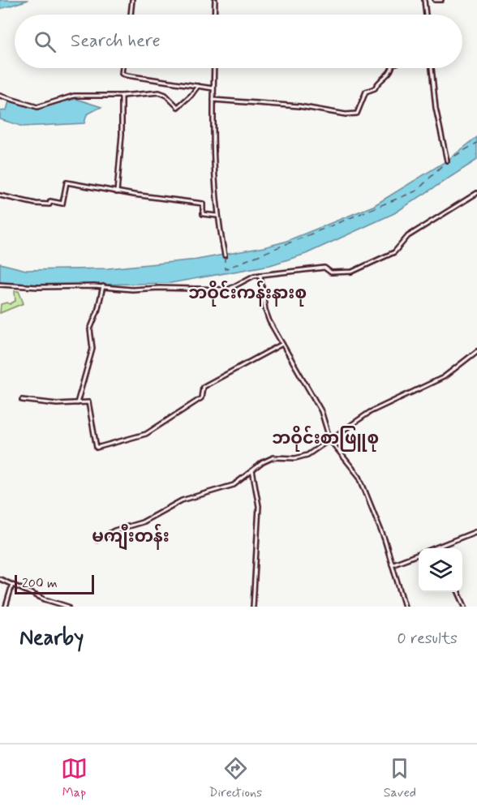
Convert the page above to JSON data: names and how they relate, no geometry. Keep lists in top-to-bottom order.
{
  "districts": ["ဘဝိုင်းကန်းနားစု", "ဘဝိုင်းစာဖြူစု", "မကျီးတန်း"],
  "scale_bar": "200 m",
  "page": {
    "search": "Search here",
    "scale": "200 m",
    "heading": ["Nearby", "0 results"],
    "nav": ["Map", "Directions", "Saved"]
  }
}
